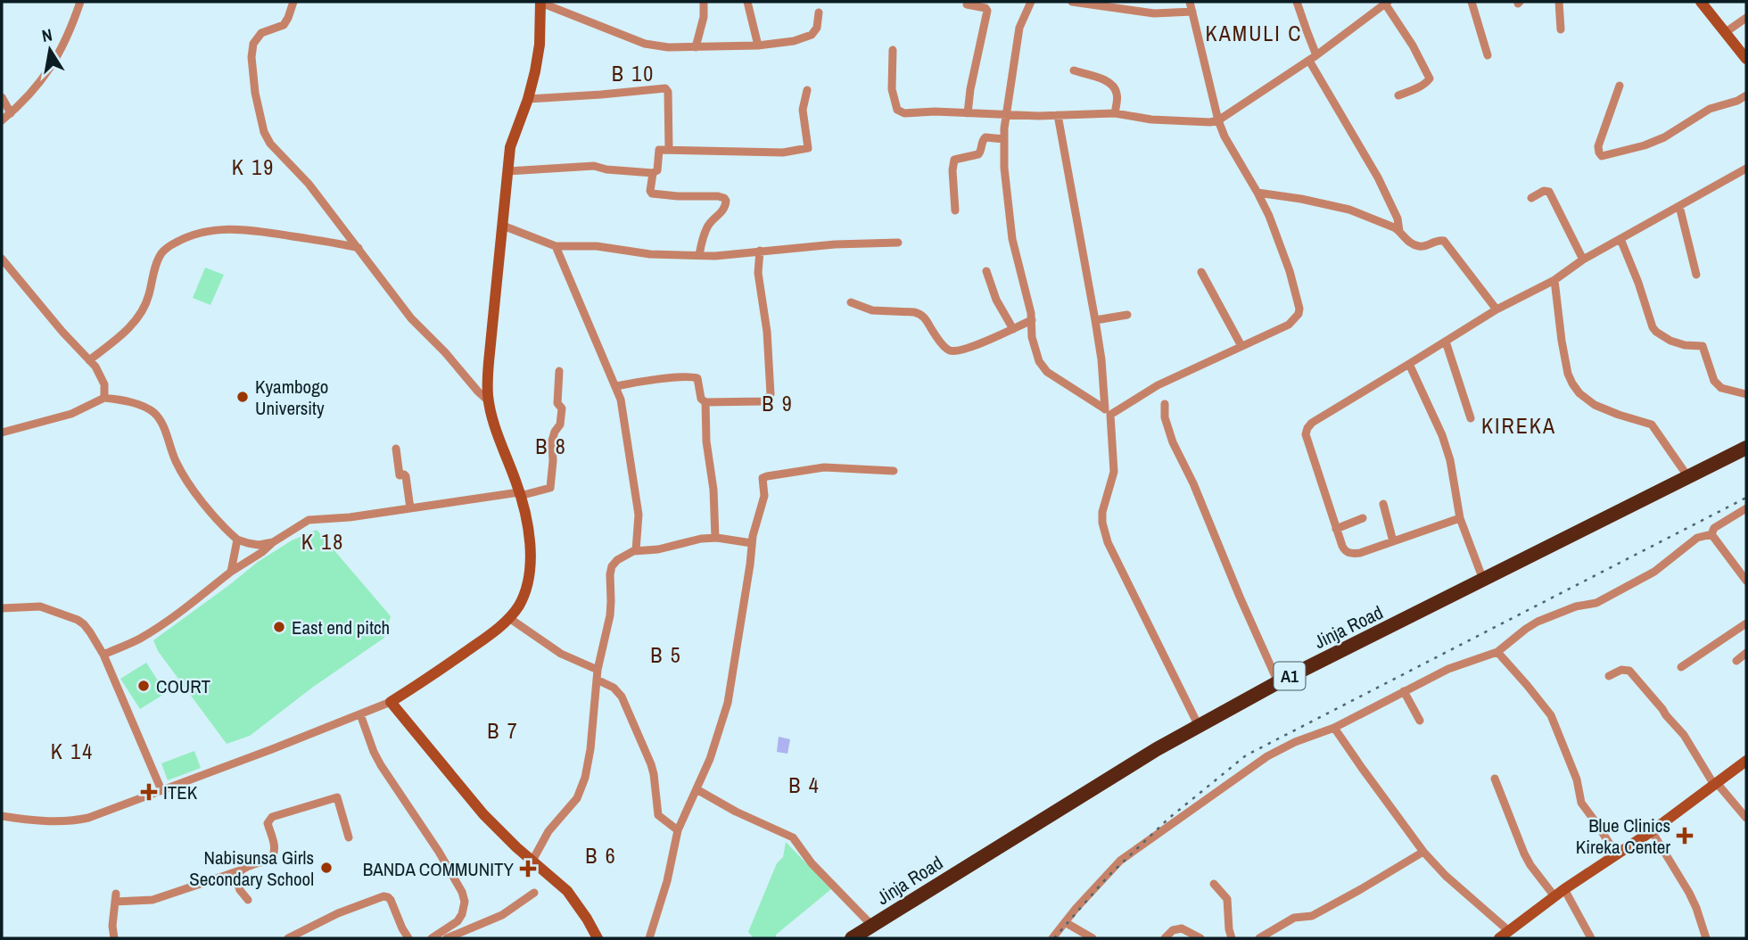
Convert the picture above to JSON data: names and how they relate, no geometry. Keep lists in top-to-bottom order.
{
  "streets": {
    "highway": ["Jinja Road", "A1"]
  },
  "districts": [
    "KAMULI C",
    "B 10",
    "K 19",
    "B 9",
    "KIREKA",
    "B 8",
    "K 18",
    "B 5",
    "B 7",
    "K 14",
    "B 4",
    "B 6"
  ],
  "places": {
    "other": [
      "Kyambogo University",
      "East end pitch",
      "COURT",
      "Nabisunsa Girls Secondary School"
    ],
    "health": ["ITEK", "Blue Clinics Kireka Center", "BANDA COMMUNITY"]
  },
  "north": "top"
}
